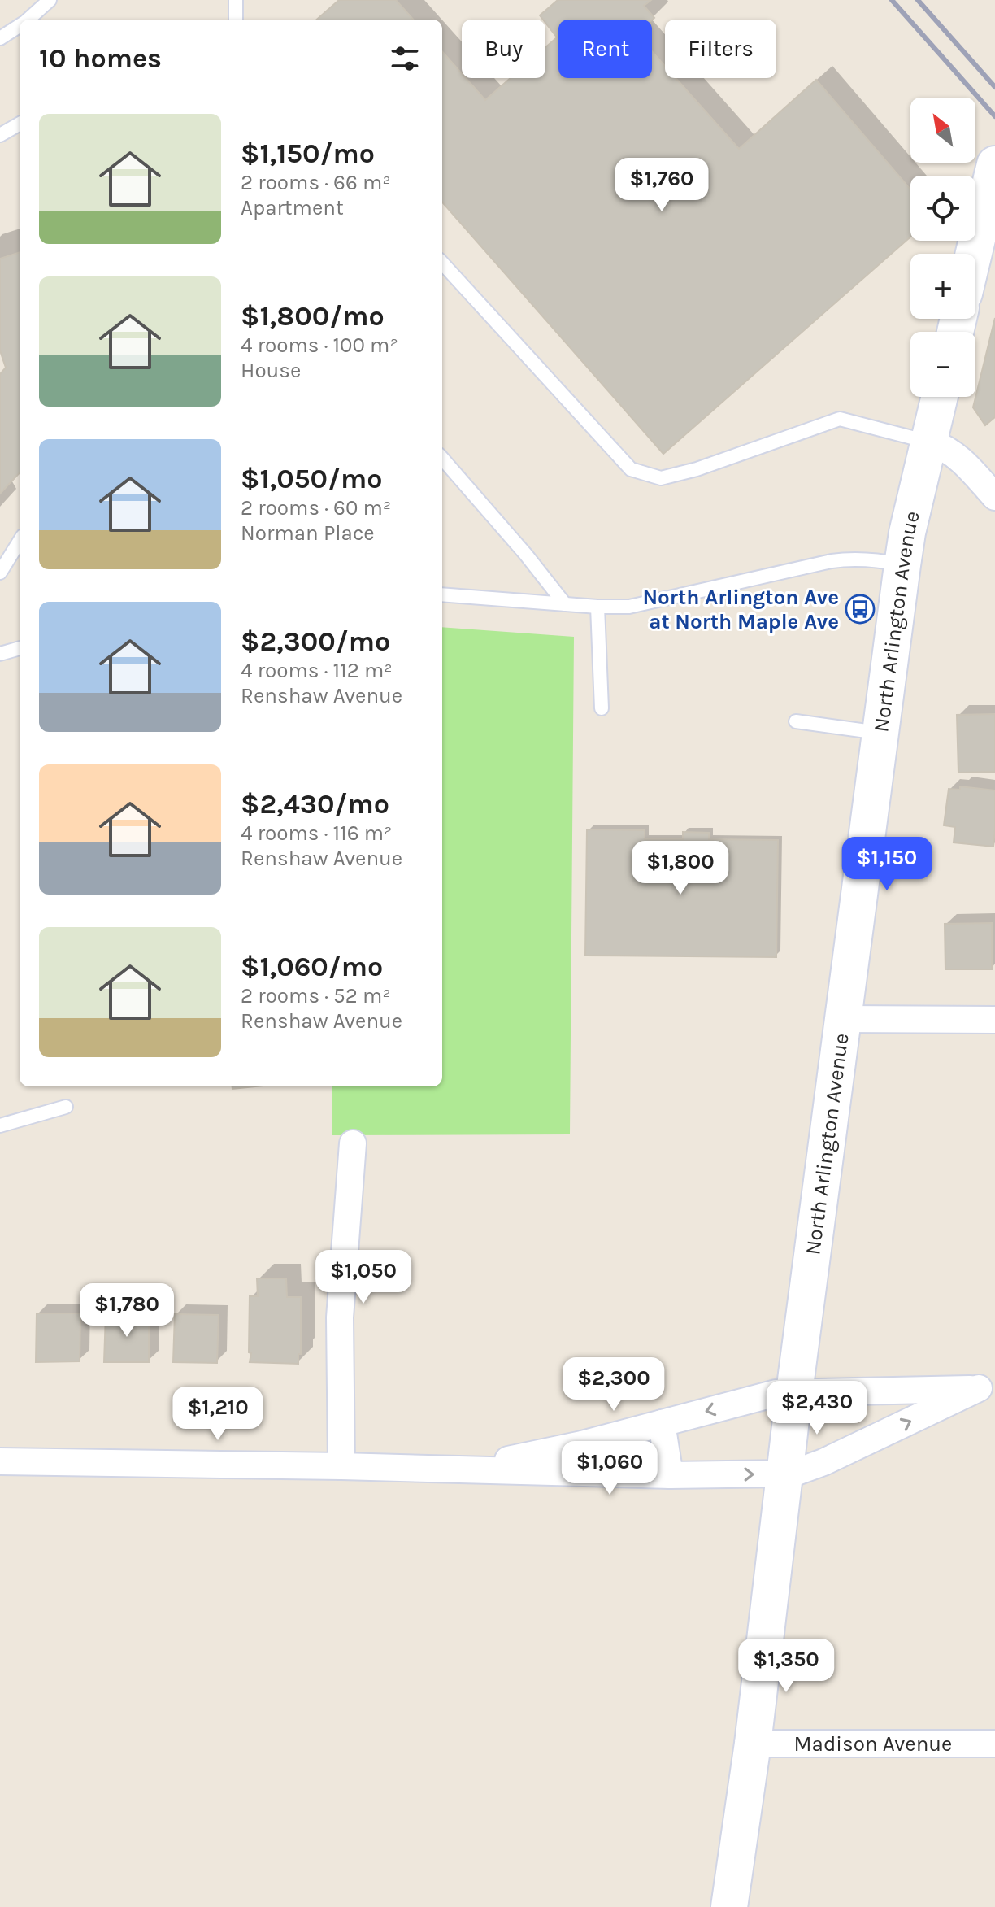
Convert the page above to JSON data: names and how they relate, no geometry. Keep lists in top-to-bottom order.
{
  "streets": {
    "street": ["North Arlington Avenue", "Madison Avenue"]
  },
  "crossings": [
    ["North Arlington Avenue", "Madison Avenue"]
  ],
  "places": {
    "bus stop": ["North Arlington Ave at North Maple Ave"]
  },
  "north": "top left",
  "page": {
    "chip": ["Buy", "Rent", "Filters"],
    "heading": "10 homes",
    "map_buttons": ["+", "−"],
    "list": [
      {
        "name": "$1,150/mo",
        "note": "2 rooms · 66 m² · Apartment"
      },
      {
        "name": "$1,800/mo",
        "note": "4 rooms · 100 m² · House"
      },
      {
        "name": "$1,050/mo",
        "note": "2 rooms · 60 m² · Norman Place"
      },
      {
        "name": "$2,300/mo",
        "note": "4 rooms · 112 m² · Renshaw Avenue"
      },
      {
        "name": "$2,430/mo",
        "note": "4 rooms · 116 m² · Renshaw Avenue"
      },
      {
        "name": "$1,060/mo",
        "note": "2 rooms · 52 m² · Renshaw Avenue"
      }
    ],
    "price": [
      "$1,760",
      "$1,150",
      "$1,800",
      "$1,050",
      "$1,780",
      "$2,300",
      "$2,430",
      "$1,210",
      "$1,060",
      "$1,350"
    ]
  }
}
